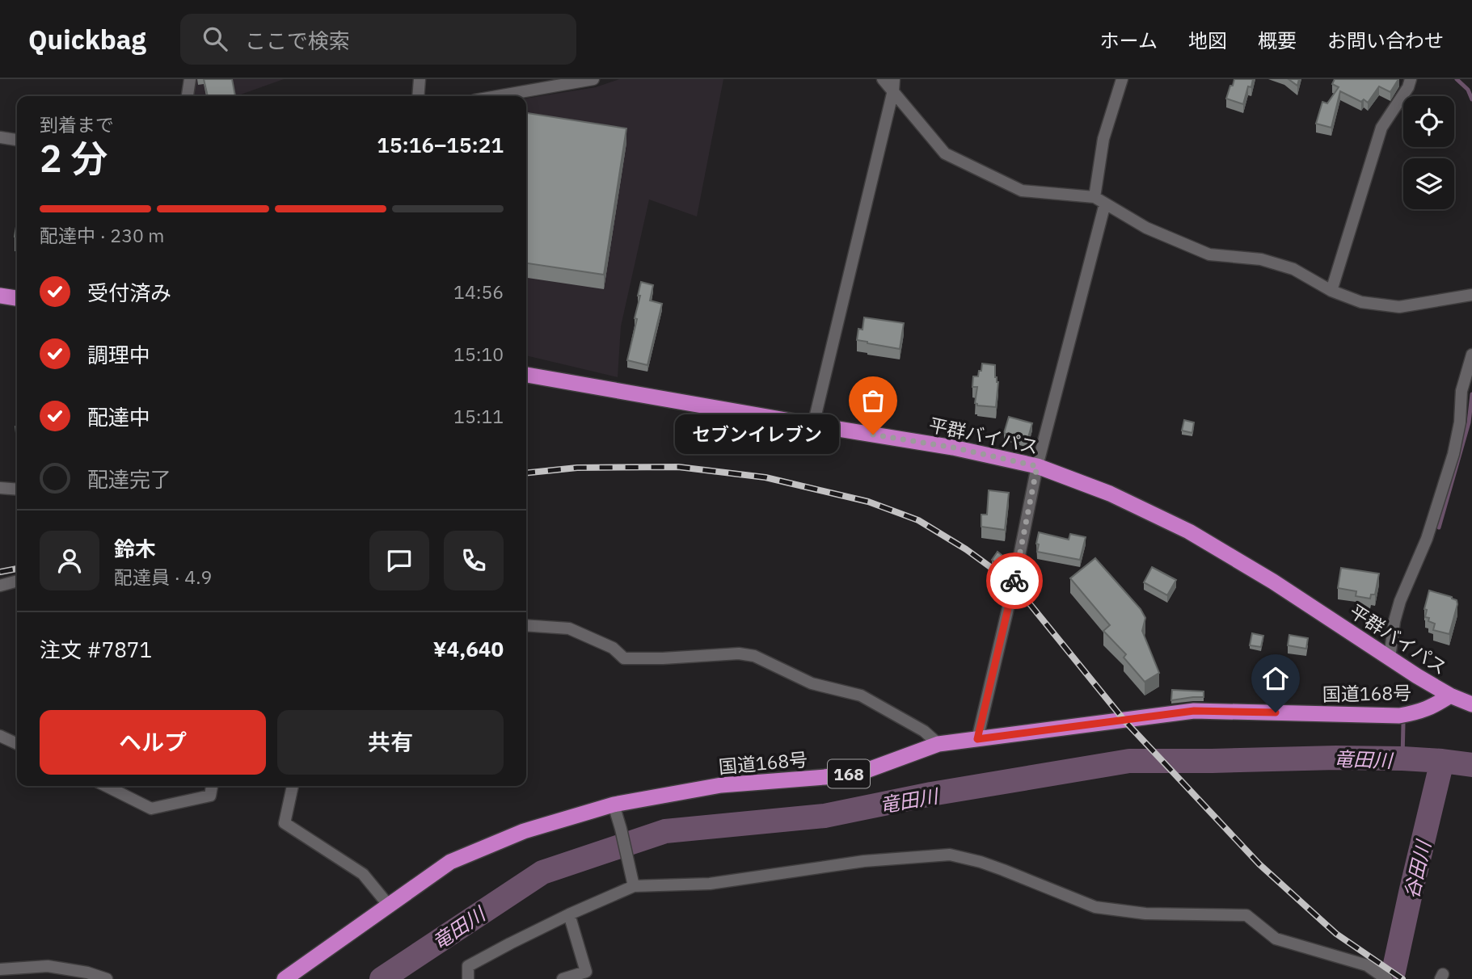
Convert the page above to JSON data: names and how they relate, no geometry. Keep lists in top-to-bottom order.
{
  "streets": {
    "highway": ["平群バイパス", "国道168号", "168"]
  },
  "crossings": [
    ["平群バイパス", "国道168号"]
  ],
  "water": ["竜田川", "谷田川"],
  "places": ["セブンイレブン"],
  "page": {
    "header": "Quickbag",
    "search": "ここで検索",
    "nav": [
      "ホーム",
      "地図",
      "概要",
      "お問い合わせ"
    ],
    "heading": ["2 分", "到着まで", "15:16–15:21"],
    "panel": [
      "鈴木",
      "配達員 · 4.9",
      "注文 #7871",
      "¥4,640"
    ],
    "bar": "配達中 · 230 m",
    "list": [
      ["受付済み", "14:56"],
      ["調理中", "15:10"],
      ["配達中", "15:11"],
      "配達完了"
    ],
    "bubble": "セブンイレブン",
    "buttons": ["ヘルプ", "共有"]
  }
}
